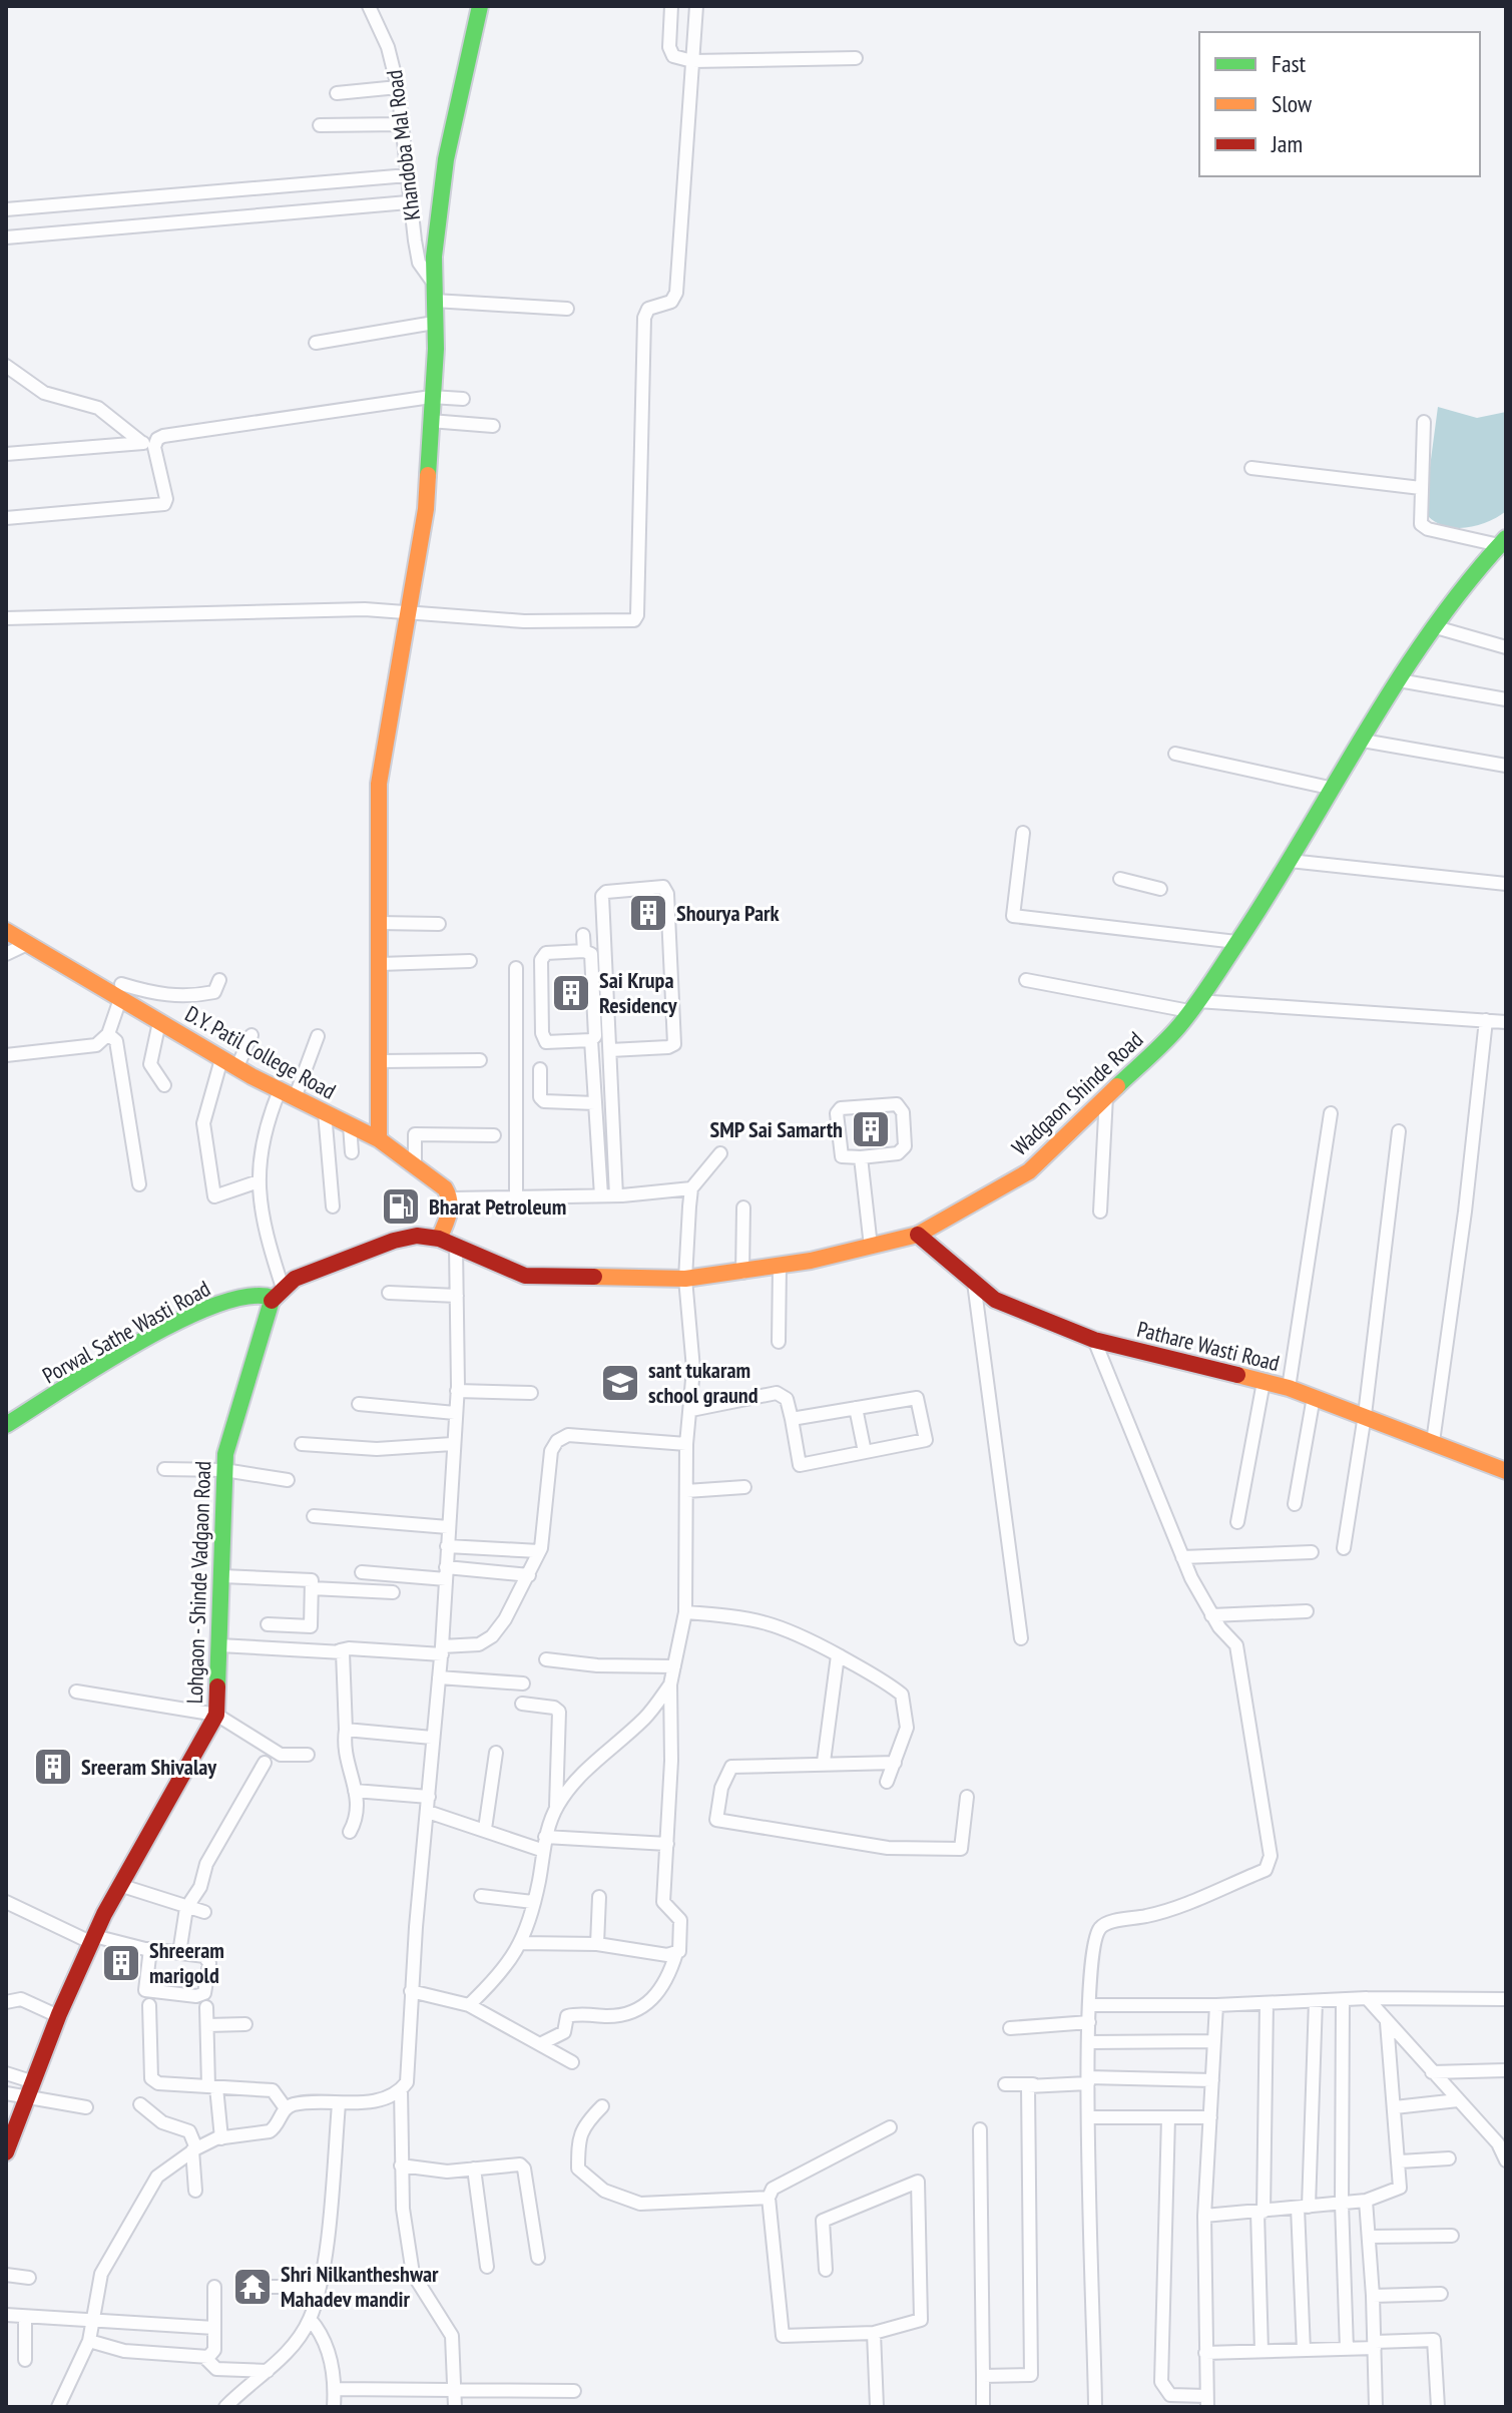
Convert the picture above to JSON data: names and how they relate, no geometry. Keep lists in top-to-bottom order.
{
  "streets": {
    "street": [
      "Khandoba Mal Road",
      "D.Y. Patil College Road",
      "Wadgaon Shinde Road",
      "Porwal Sathe Wasti Road",
      "Pathare Wasti Road",
      "Lohgaon - Shinde Vadgaon Road"
    ]
  },
  "crossings": [
    ["Wadgaon Shinde Road", "Pathare Wasti Road"],
    ["Porwal Sathe Wasti Road", "Lohgaon - Shinde Vadgaon Road"]
  ],
  "places": {
    "building": [
      "Shourya Park",
      "Sai Krupa Residency",
      "SMP Sai Samarth",
      "Sreeram Shivalay",
      "Shreeram marigold"
    ],
    "fuel station": ["Bharat Petroleum"],
    "school or university": ["sant tukaram school graund"],
    "temple": ["Shri Nilkantheshwar Mahadev mandir"]
  },
  "legend": ["Fast", "Slow", "Jam"]
}
